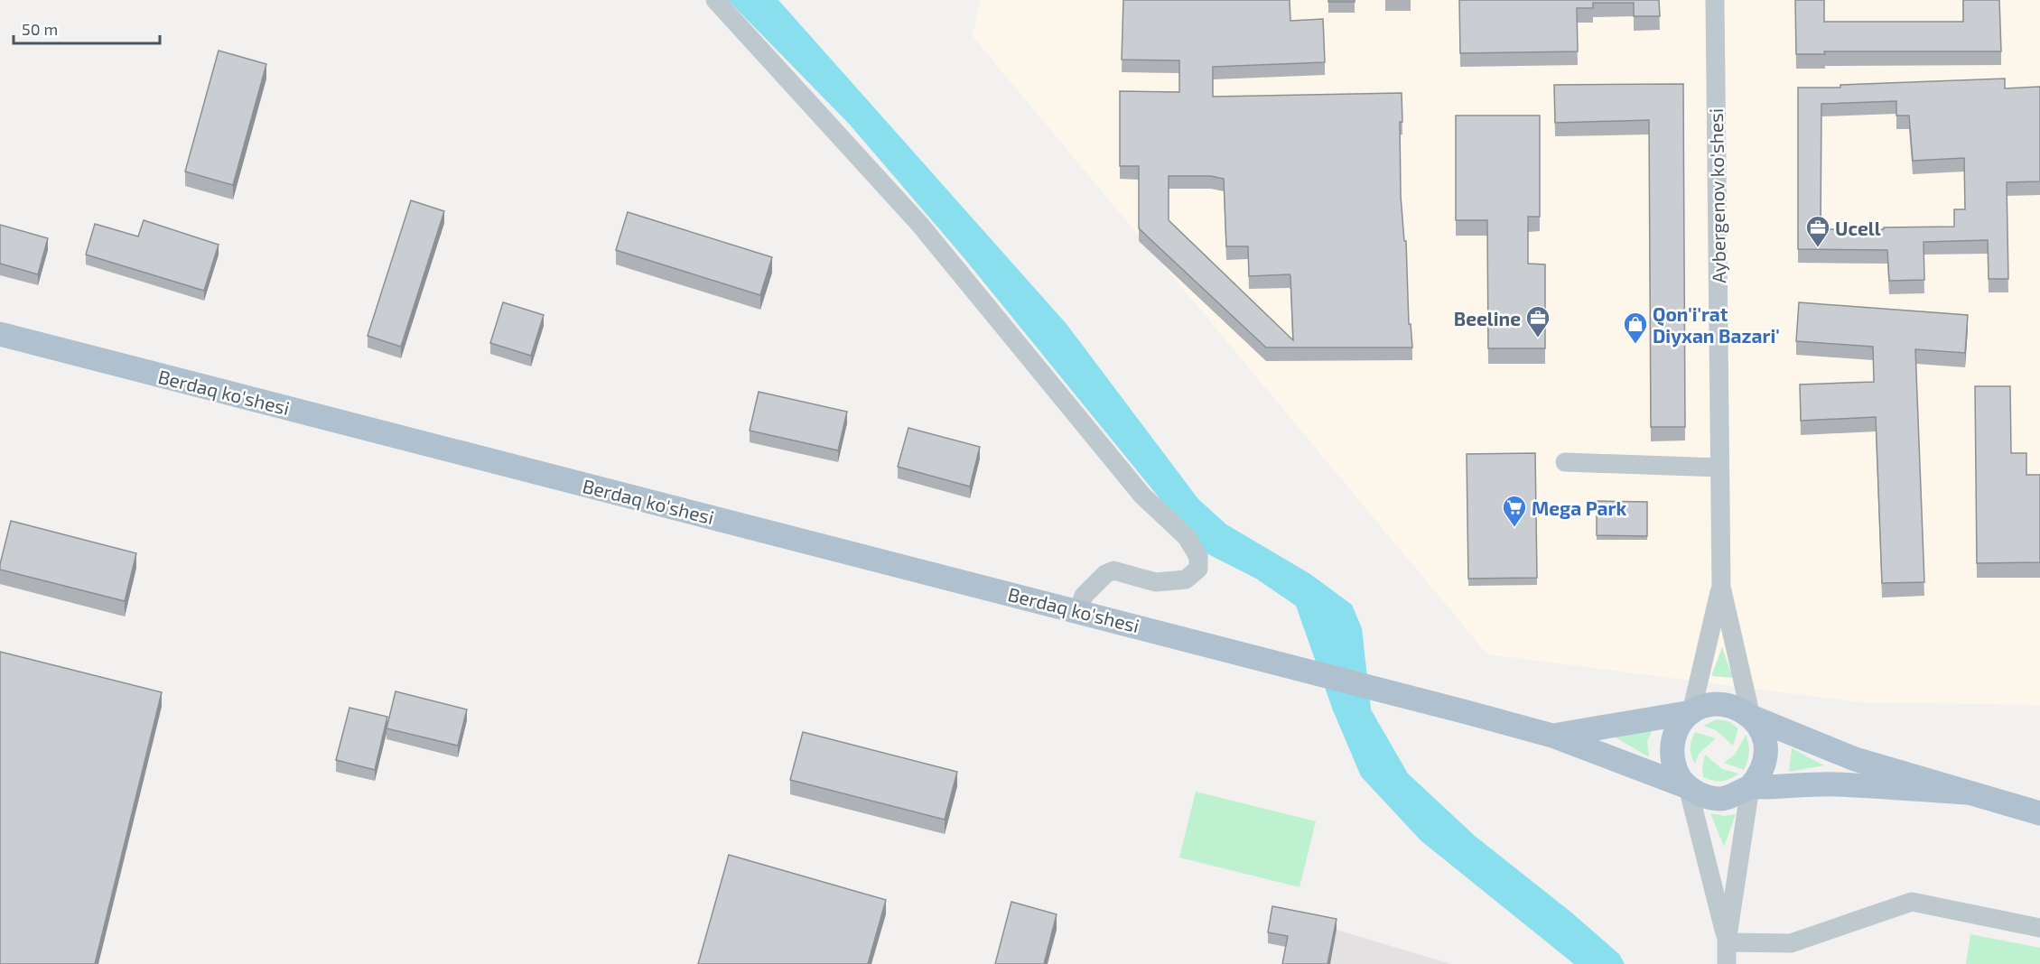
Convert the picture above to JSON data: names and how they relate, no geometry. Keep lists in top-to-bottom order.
{
  "streets": {
    "main road": ["Berdaq ko'shesi"],
    "street": ["Aybergenov ko'shesi"]
  },
  "crossings": [
    ["Aybergenov ko'shesi", "Berdaq ko'shesi"]
  ],
  "places": {
    "office": ["Ucell", "Beeline"],
    "shop": ["Qon'i'rat Diyxan Bazari'"],
    "supermarket": ["Mega Park"]
  },
  "scale_bar": "50 m"
}
